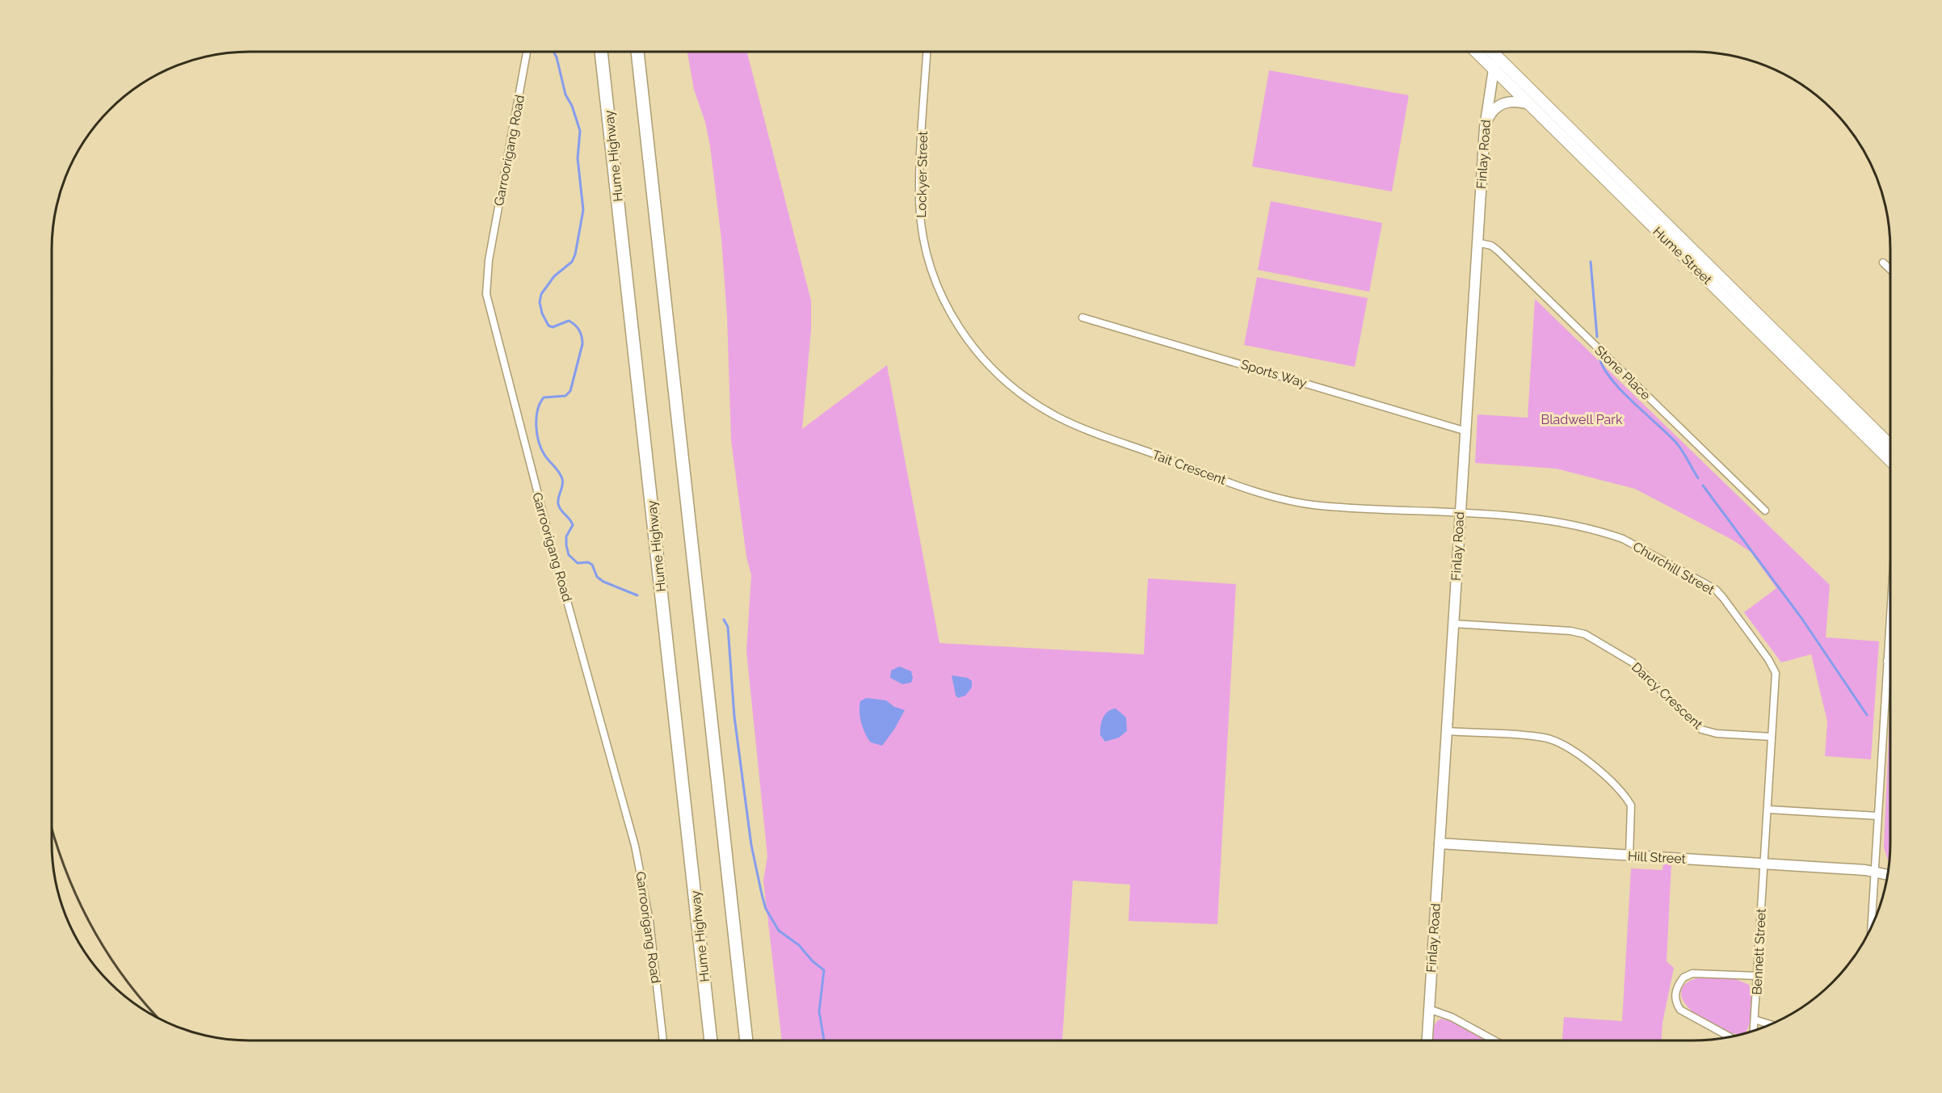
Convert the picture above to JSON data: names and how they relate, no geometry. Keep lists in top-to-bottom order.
{
  "streets": {
    "highway": ["Hume Highway"],
    "main road": ["Hume Street"],
    "street": [
      "Garroorigang Road",
      "Finlay Road",
      "Lockyer Street",
      "Stone Place",
      "Sports Way",
      "Tait Crescent",
      "Churchill Street",
      "Darcy Crescent",
      "Hill Street",
      "Bennett Street"
    ]
  },
  "crossings": [
    ["Finlay Road", "Hume Street"],
    ["Finlay Road", "Stone Place"],
    ["Finlay Road", "Sports Way"],
    ["Finlay Road", "Tait Crescent"],
    ["Finlay Road", "Churchill Street"],
    ["Finlay Road", "Darcy Crescent"],
    ["Finlay Road", "Hill Street"],
    ["Lockyer Street", "Tait Crescent"],
    ["Tait Crescent", "Churchill Street"],
    ["Churchill Street", "Darcy Crescent"],
    ["Churchill Street", "Hill Street"],
    ["Churchill Street", "Bennett Street"],
    ["Hill Street", "Bennett Street"]
  ],
  "parks": ["Bladwell Park"]
}
